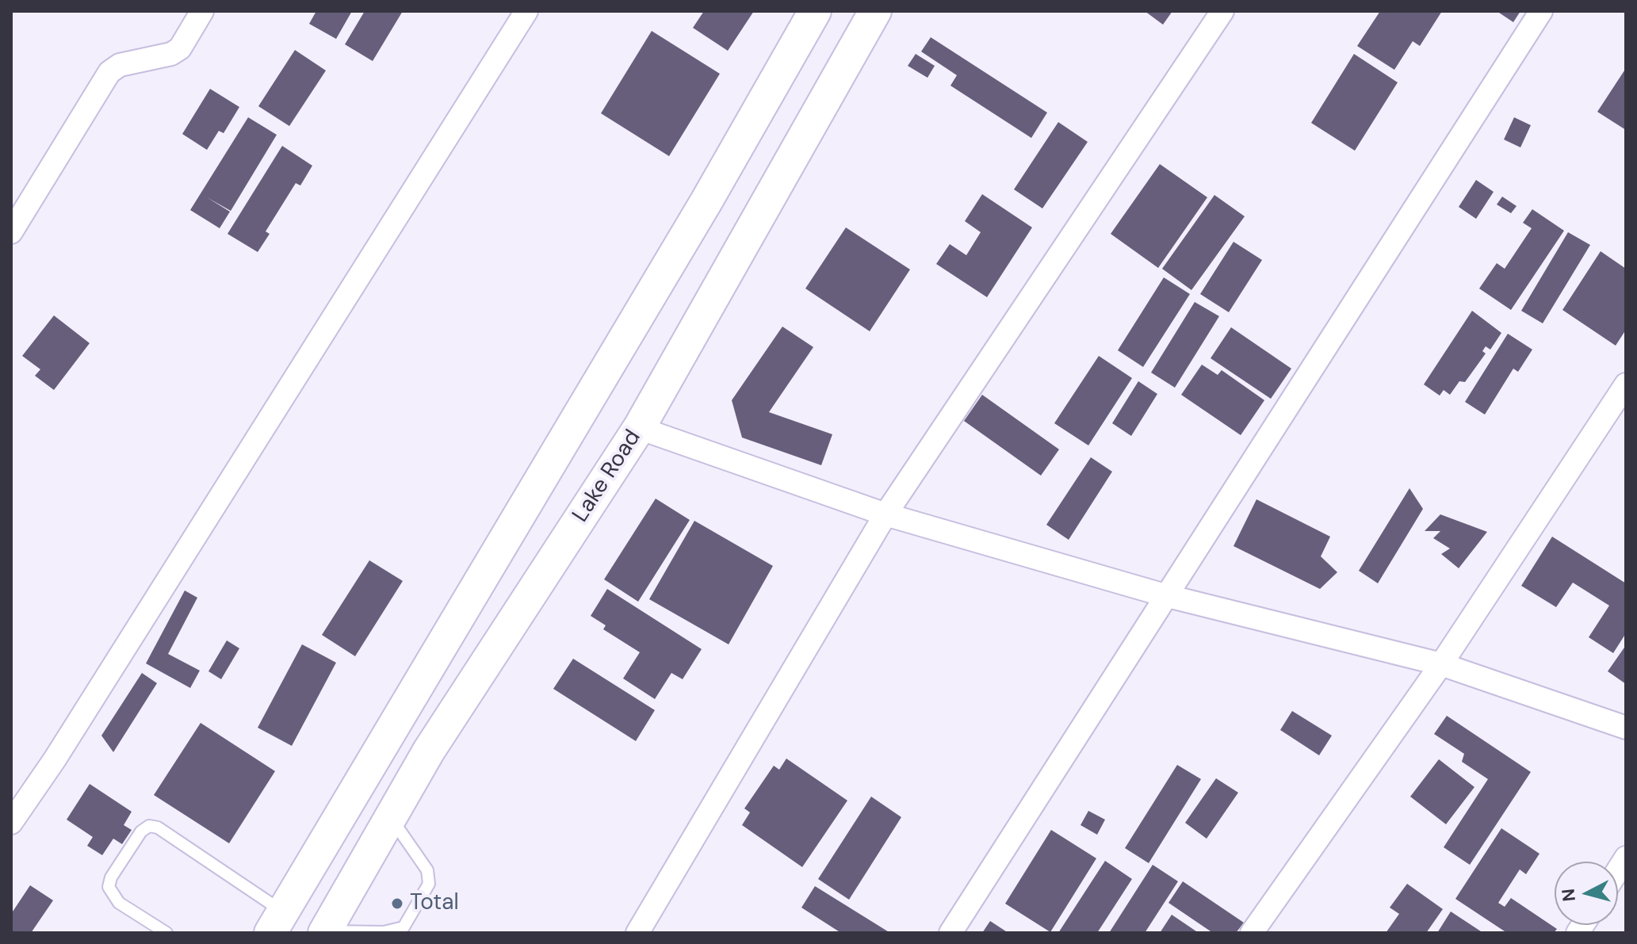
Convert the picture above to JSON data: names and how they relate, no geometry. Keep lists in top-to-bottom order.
{
  "streets": {
    "main road": ["Lake Road"]
  },
  "places": ["Total"],
  "north": "left"
}
